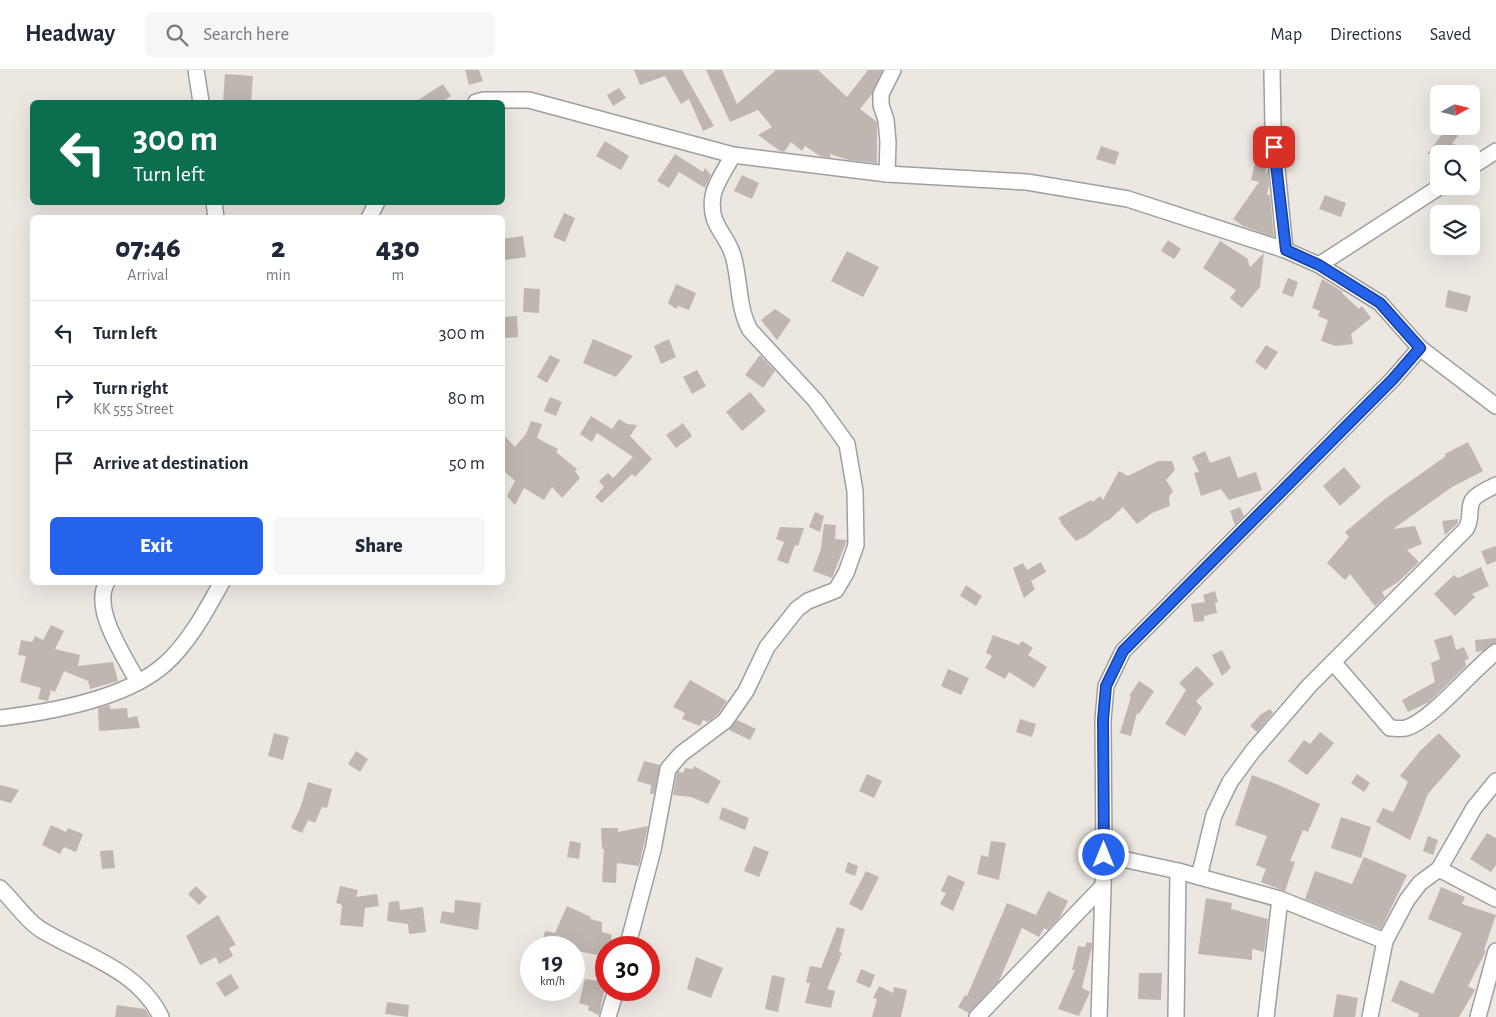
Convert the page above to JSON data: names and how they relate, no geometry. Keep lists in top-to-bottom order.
{
  "north": "right",
  "page": {
    "header": "Headway",
    "search": "Search here",
    "nav": ["Map", "Directions", "Saved"],
    "turn": ["300 m", "Turn left"],
    "eta": [
      "07:46",
      "Arrival",
      "2",
      "min",
      "430",
      "m"
    ],
    "list": [
      {
        "name": "Turn left",
        "value": "300 m"
      },
      {
        "name": "Turn right",
        "note": "KK 555 Street",
        "value": "80 m"
      },
      {
        "name": "Arrive at destination",
        "value": "50 m"
      }
    ],
    "buttons": ["Exit", "Share"],
    "speed": "19 km/h",
    "limit": "30"
  }
}
